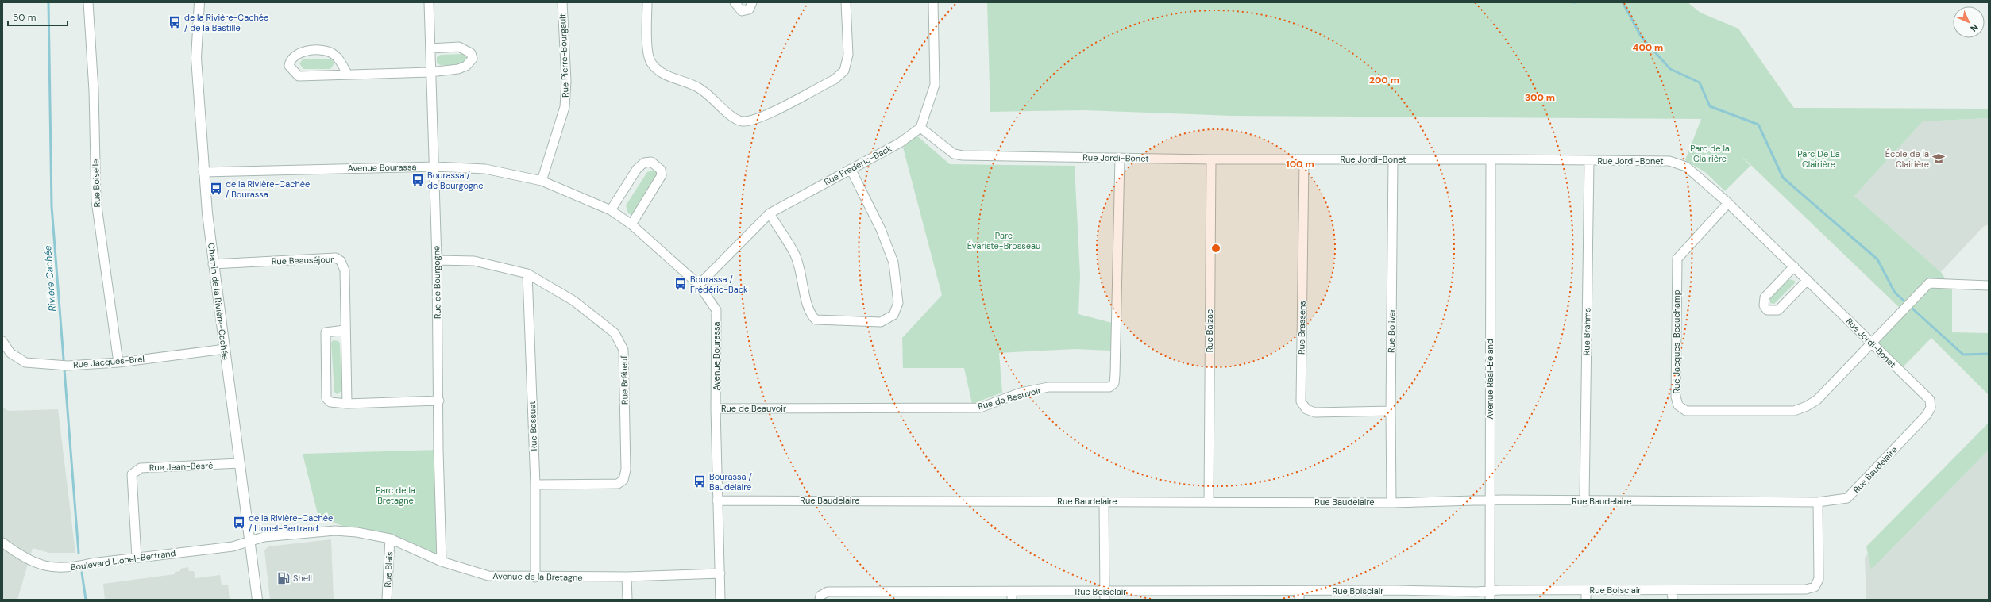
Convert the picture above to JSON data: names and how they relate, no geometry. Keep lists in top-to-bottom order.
{
  "streets": {
    "street": [
      "Rue Pierre-Bourgault",
      "Rue Jordi-Bonet",
      "Rue Frederic-Back",
      "Avenue Bourassa",
      "Rue Boiselle",
      "Rue Beauséjour",
      "Rue de Bourgogne",
      "Chemin de la Rivière-Cachée",
      "Rue Brassens",
      "Rue Balzac",
      "Rue Bolivar",
      "Rue Brahms",
      "Rue Jacques-Beauchamp",
      "Rue Jacques-Brel",
      "Avenue Réal-Béland",
      "Rue Brébeuf",
      "Rue de Beauvoir",
      "Rue Bossuet",
      "Rue Jean-Besré",
      "Rue Baudelaire",
      "Boulevard Lionel-Bertrand",
      "Rue Blais",
      "Avenue de la Bretagne",
      "Rue Boisclair"
    ]
  },
  "crossings": [
    ["Rue Pierre-Bourgault", "Avenue Bourassa"],
    ["Rue Jordi-Bonet", "Rue Frederic-Back"],
    ["Rue Jordi-Bonet", "Rue Brassens"],
    ["Rue Jordi-Bonet", "Rue Balzac"],
    ["Rue Jordi-Bonet", "Rue Bolivar"],
    ["Rue Jordi-Bonet", "Rue Brahms"],
    ["Rue Jordi-Bonet", "Rue Jacques-Beauchamp"],
    ["Rue Jordi-Bonet", "Avenue Réal-Béland"],
    ["Rue Jordi-Bonet", "Rue de Beauvoir"],
    ["Rue Jordi-Bonet", "Rue Baudelaire"],
    ["Rue Frederic-Back", "Avenue Bourassa"],
    ["Avenue Bourassa", "Rue de Bourgogne"],
    ["Avenue Bourassa", "Chemin de la Rivière-Cachée"],
    ["Avenue Bourassa", "Rue de Beauvoir"],
    ["Avenue Bourassa", "Rue Baudelaire"],
    ["Avenue Bourassa", "Avenue de la Bretagne"],
    ["Rue Boiselle", "Rue Jacques-Brel"],
    ["Rue Beauséjour", "Chemin de la Rivière-Cachée"],
    ["Rue de Bourgogne", "Rue Brébeuf"],
    ["Rue de Bourgogne", "Avenue de la Bretagne"],
    ["Chemin de la Rivière-Cachée", "Rue Jacques-Brel"],
    ["Chemin de la Rivière-Cachée", "Rue Jean-Besré"],
    ["Chemin de la Rivière-Cachée", "Boulevard Lionel-Bertrand"],
    ["Chemin de la Rivière-Cachée", "Avenue de la Bretagne"],
    ["Rue Brassens", "Rue Bolivar"],
    ["Rue Balzac", "Rue Baudelaire"],
    ["Rue Bolivar", "Rue Baudelaire"],
    ["Rue Brahms", "Rue Baudelaire"],
    ["Avenue Réal-Béland", "Rue Baudelaire"],
    ["Avenue Réal-Béland", "Rue Boisclair"],
    ["Rue Brébeuf", "Rue Bossuet"],
    ["Rue Bossuet", "Avenue de la Bretagne"],
    ["Rue Jean-Besré", "Boulevard Lionel-Bertrand"],
    ["Rue Baudelaire", "Rue Boisclair"],
    ["Boulevard Lionel-Bertrand", "Avenue de la Bretagne"],
    ["Rue Blais", "Avenue de la Bretagne"]
  ],
  "water": ["Rivière Cachée"],
  "parks": [
    "Parc de la Clairière",
    "Parc De La Clairière",
    "Parc Évariste-Brosseau",
    "Parc de la Bretagne"
  ],
  "places": {
    "bus stop": [
      "de la Rivière-Cachée / de la Bastille",
      "Bourassa / de Bourgogne",
      "de la Rivière-Cachée / Bourassa",
      "Bourassa / Frédéric-Back",
      "Bourassa / Baudelaire",
      "de la Rivière-Cachée / Lionel-Bertrand"
    ],
    "school or university": ["École de la Clairière"],
    "fuel station": ["Shell"]
  },
  "scale_bar": "50 m",
  "north": "bottom right",
  "rings": [
    "400 m",
    "200 m",
    "300 m",
    "100 m"
  ]
}
